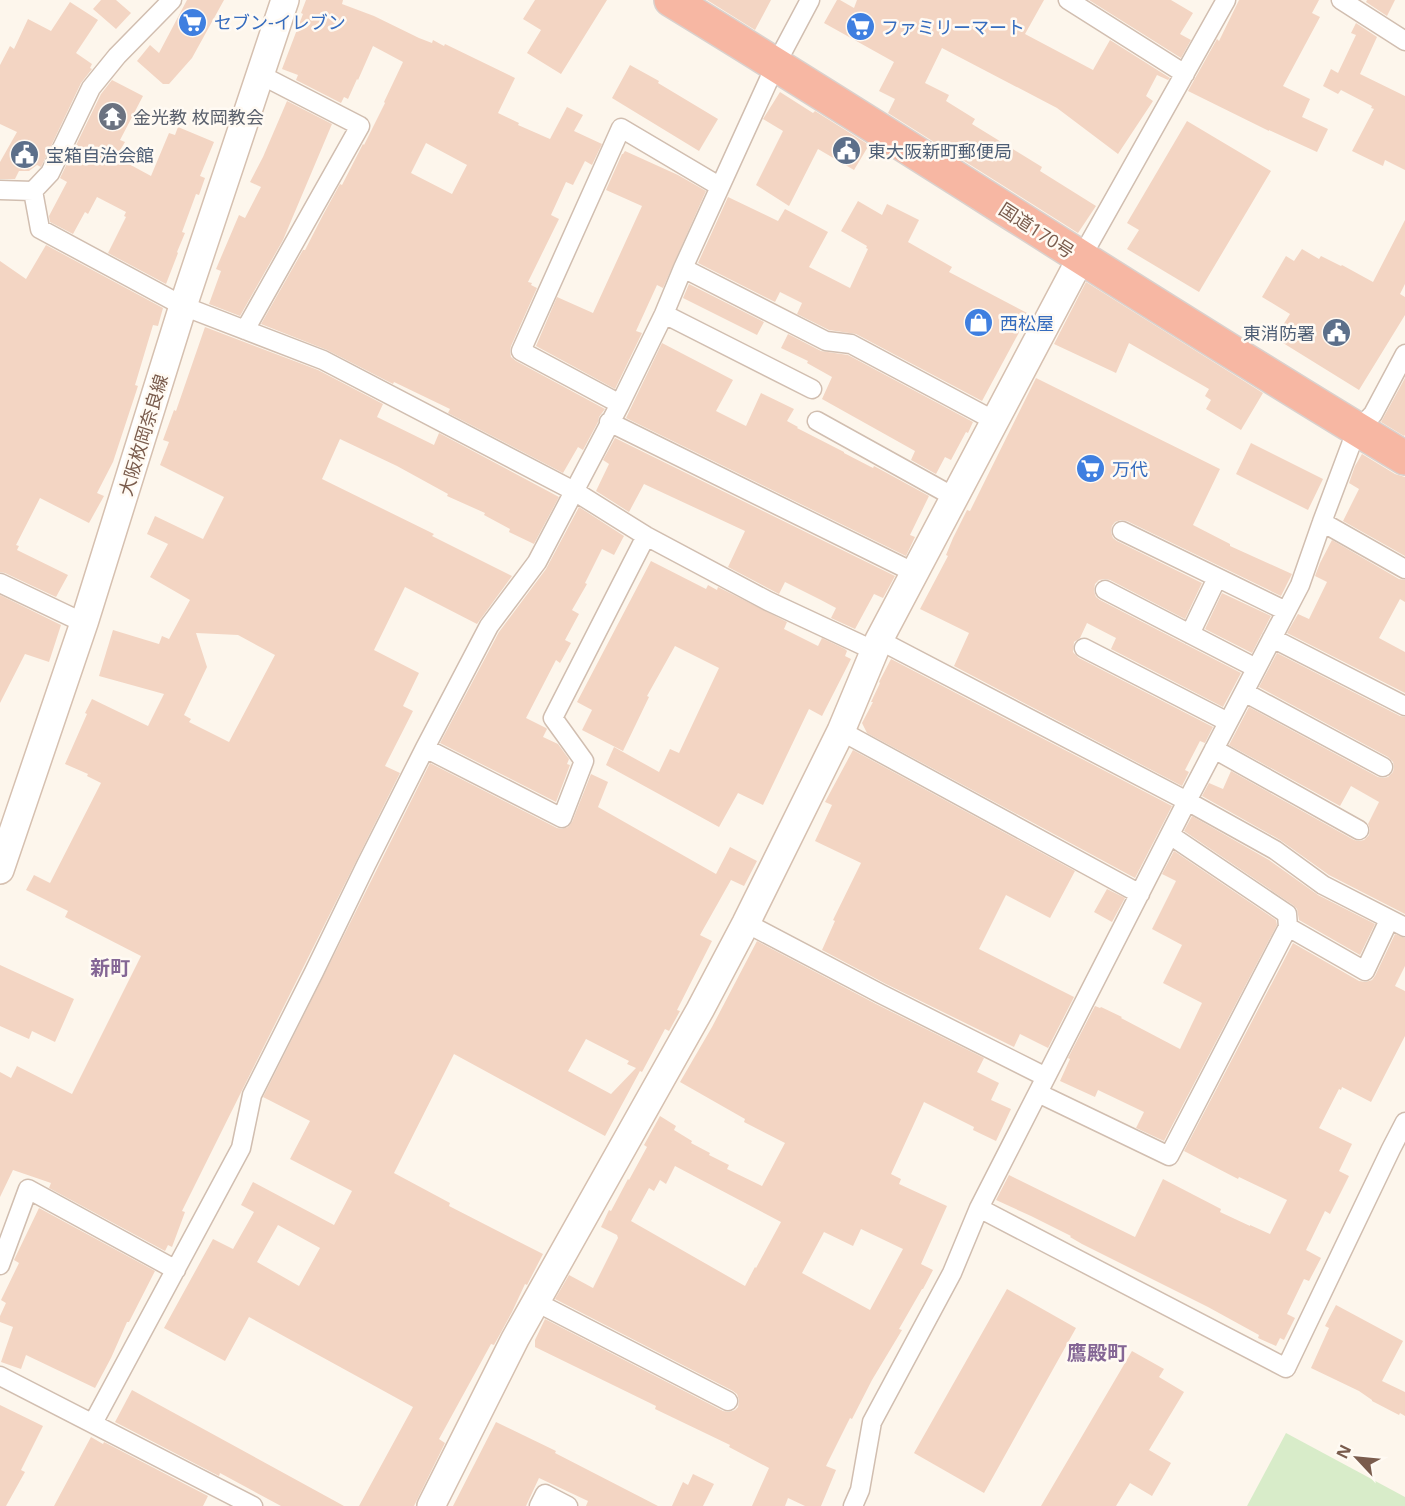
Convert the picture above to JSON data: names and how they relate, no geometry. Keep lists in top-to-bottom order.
{
  "streets": {
    "highway": ["国道170号"],
    "street": ["大阪枚岡奈良線"]
  },
  "districts": ["新町", "鷹殿町"],
  "places": {
    "supermarket": ["セブン-イレブン", "ファミリーマート", "万代"],
    "temple": ["金光教 枚岡教会"],
    "public building": ["東大阪新町郵便局", "宝箱自治会館", "東消防署"],
    "shop": ["西松屋"]
  },
  "north": "top left"
}
